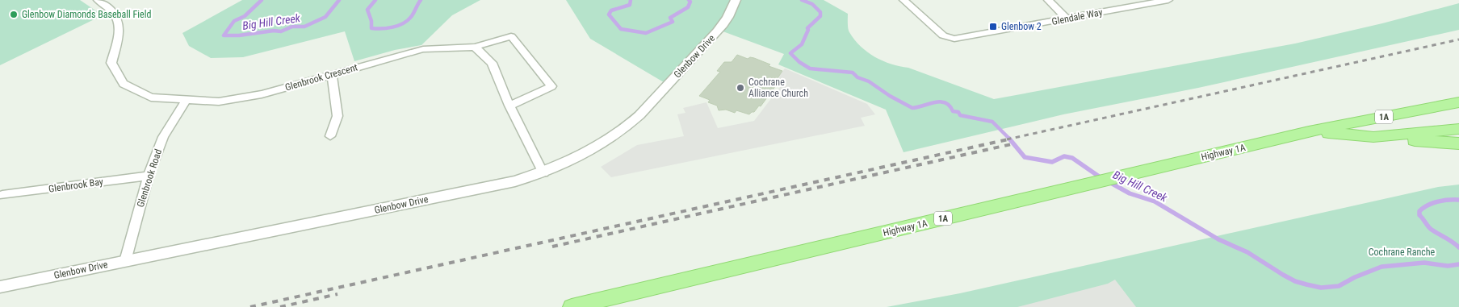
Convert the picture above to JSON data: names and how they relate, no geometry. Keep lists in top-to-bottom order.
{
  "streets": {
    "main road": ["1A", "Highway 1A"],
    "street": [
      "Glendale Way",
      "Glenbow Drive",
      "Glenbrook Crescent",
      "Glenbrook Road",
      "Glenbrook Bay"
    ]
  },
  "crossings": [
    ["Glenbow Drive", "Glenbrook Road"],
    ["Glenbrook Crescent", "Glenbrook Road"],
    ["Glenbrook Road", "Glenbrook Bay"]
  ],
  "water": ["Big Hill Creek"],
  "parks": ["Cochrane Ranche"],
  "places": {
    "other": ["Glenbow Diamonds Baseball Field", "Cochrane Alliance Church"],
    "transit": ["Glenbow 2"]
  }
}
